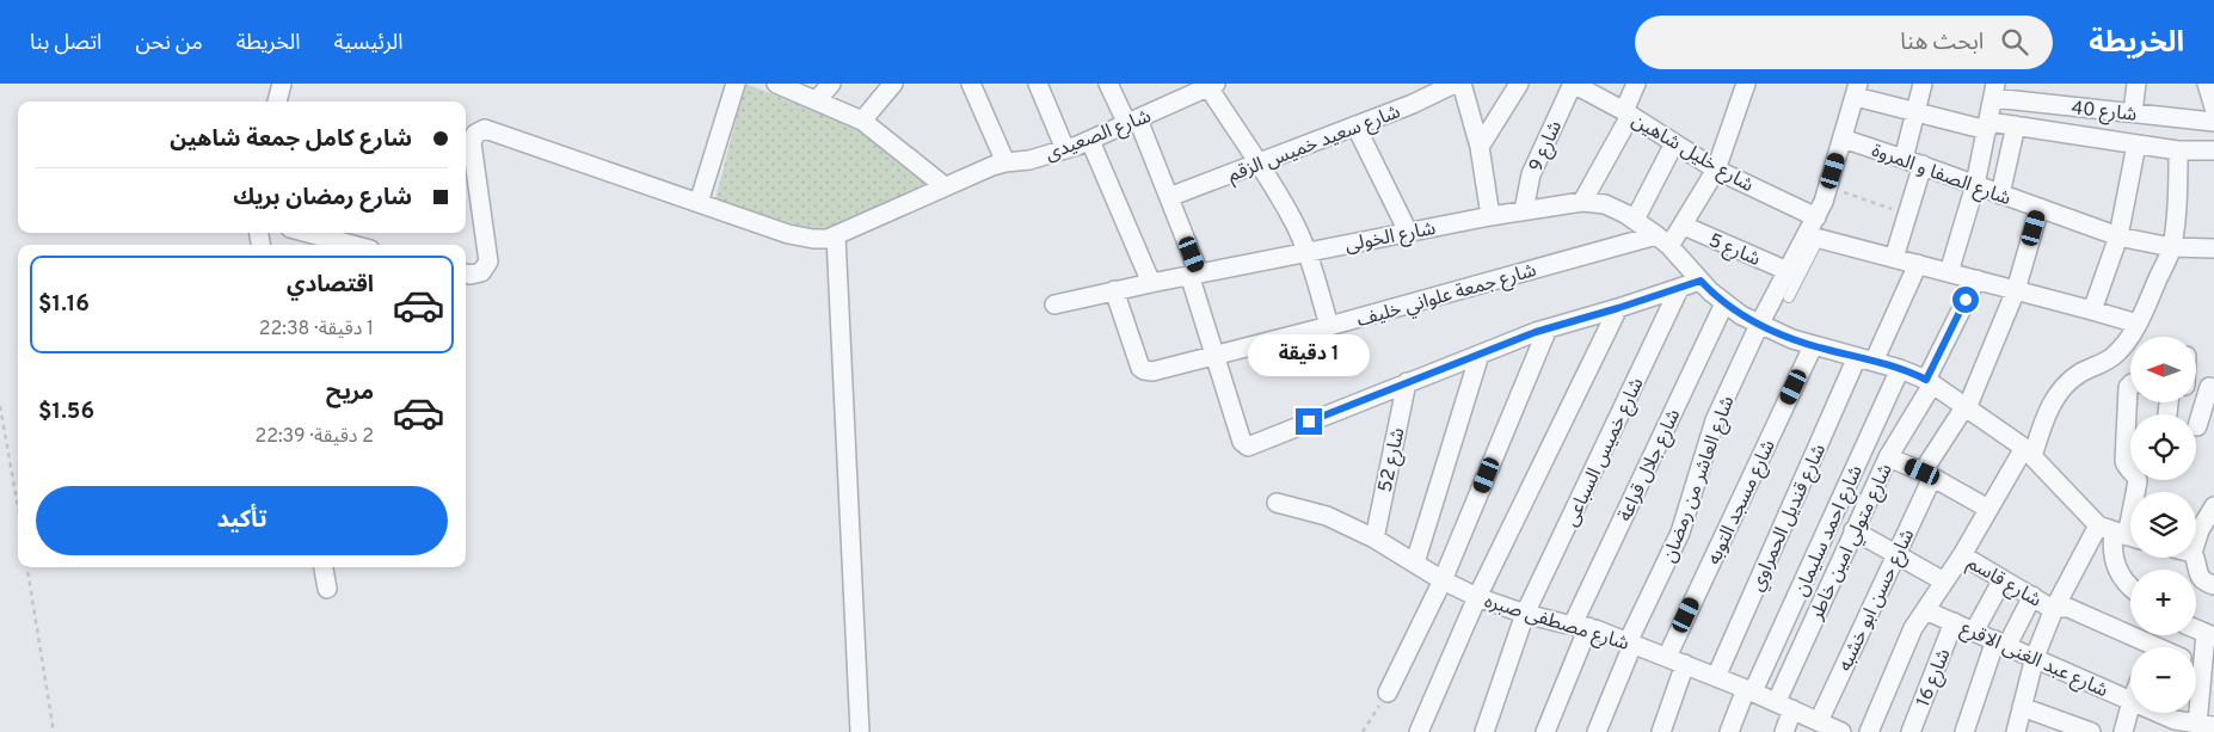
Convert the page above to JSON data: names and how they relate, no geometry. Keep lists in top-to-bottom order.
{
  "streets": {
    "street": [
      "شارع 40",
      "شارع الصعيدى",
      "شارع سعيد خميس الزقم",
      "شارع 9",
      "شارع خليل شاهين",
      "شارع الصفا و المروة",
      "شارع الخولى",
      "شارع 5",
      "شارع جمعة علواني خليف",
      "شارع خميس السباعى",
      "شارع 52",
      "شارع جلال قراعة",
      "شارع العاشر من رمضان",
      "شارع مسجد التوبه",
      "شارع قنديل الحمراوي",
      "شارع احمد سليمان",
      "شارع متولي امين خاطر",
      "شارع قاسم",
      "شارع حسن ابو خشبه",
      "شارع مصطفى صبره",
      "شارع عبد الغنى الاقرع",
      "شارع 16"
    ]
  },
  "crossings": [
    ["شارع 9", "شارع خليل شاهين"],
    ["شارع 9", "شارع الخولى"],
    ["شارع خليل شاهين", "شارع العاشر من رمضان"],
    ["شارع الصفا و المروة", "شارع العاشر من رمضان"],
    ["شارع الصفا و المروة", "شارع حسن ابو خشبه"],
    ["شارع الخولى", "شارع جمعة علواني خليف"],
    ["شارع الخولى", "شارع جلال قراعة"],
    ["شارع الخولى", "شارع العاشر من رمضان"],
    ["شارع الخولى", "شارع مسجد التوبه"],
    ["شارع الخولى", "شارع قنديل الحمراوي"],
    ["شارع الخولى", "شارع احمد سليمان"],
    ["شارع الخولى", "شارع متولي امين خاطر"],
    ["شارع الخولى", "شارع حسن ابو خشبه"],
    ["شارع 5", "شارع العاشر من رمضان"],
    ["شارع خميس السباعى", "شارع مصطفى صبره"],
    ["شارع 52", "شارع مصطفى صبره"],
    ["شارع جلال قراعة", "شارع مصطفى صبره"],
    ["شارع العاشر من رمضان", "شارع مصطفى صبره"],
    ["شارع مسجد التوبه", "شارع مصطفى صبره"],
    ["شارع قنديل الحمراوي", "شارع مصطفى صبره"],
    ["شارع احمد سليمان", "شارع مصطفى صبره"],
    ["شارع متولي امين خاطر", "شارع مصطفى صبره"],
    ["شارع حسن ابو خشبه", "شارع مصطفى صبره"],
    ["شارع عبد الغنى الاقرع", "شارع 16"]
  ],
  "north": "left",
  "page": {
    "header": "الخريطة",
    "search": "ابحث هنا",
    "nav": [
      "الرئيسية",
      "الخريطة",
      "من نحن",
      "اتصل بنا"
    ],
    "banner": ["شارع كامل جمعة شاهين", "شارع رمضان بريك"],
    "list": [
      {
        "name": "اقتصادي",
        "note": "1 دقيقة · 22:38",
        "value": "$1.16"
      },
      {
        "name": "مريح",
        "note": "2 دقيقة · 22:39",
        "value": "$1.56"
      }
    ],
    "bubble": "1 دقيقة",
    "map_buttons": ["+", "−"],
    "buttons": "تأكيد"
  }
}
